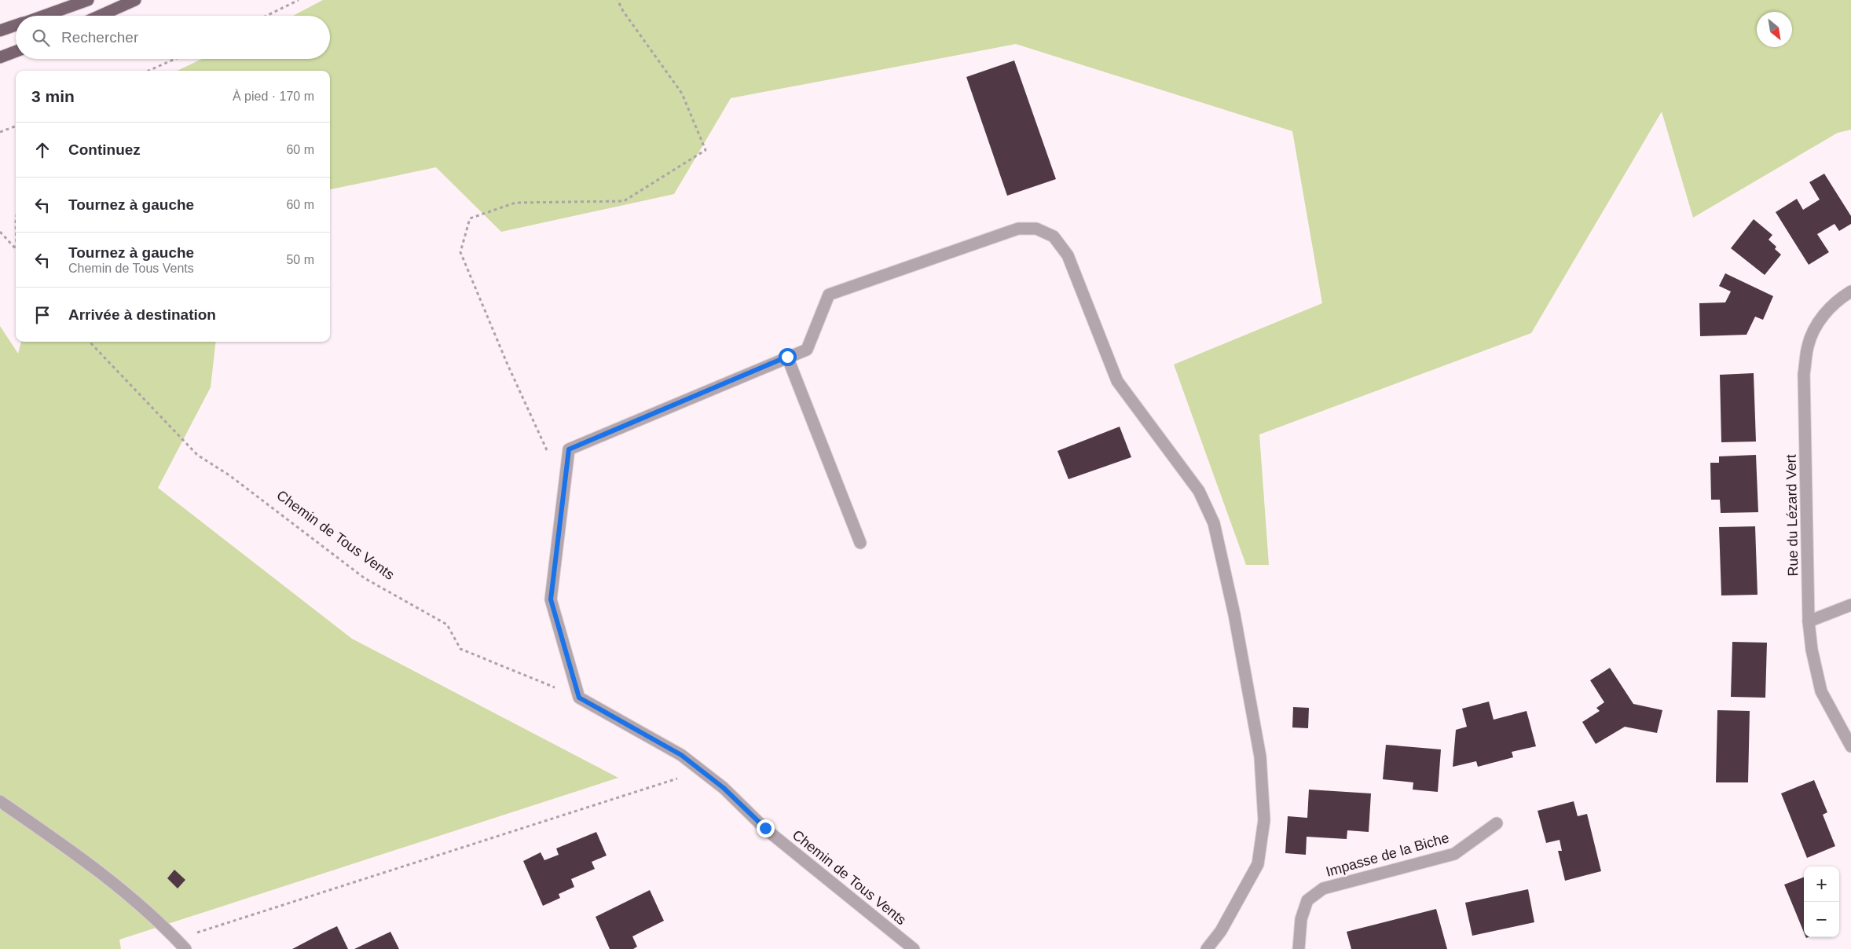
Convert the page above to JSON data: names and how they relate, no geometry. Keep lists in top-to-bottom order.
{
  "streets": {
    "street": ["Rue du Lézard Vert", "Chemin de Tous Vents", "Impasse de la Biche"]
  },
  "north": "bottom right",
  "page": {
    "search": "Rechercher",
    "heading": ["3 min", "À pied · 170 m"],
    "list": [
      ["Continuez", "60 m"],
      ["Tournez à gauche", "60 m"],
      ["Tournez à gauche", "Chemin de Tous Vents", "50 m"],
      "Arrivée à destination"
    ],
    "map_buttons": ["+", "−"]
  }
}
